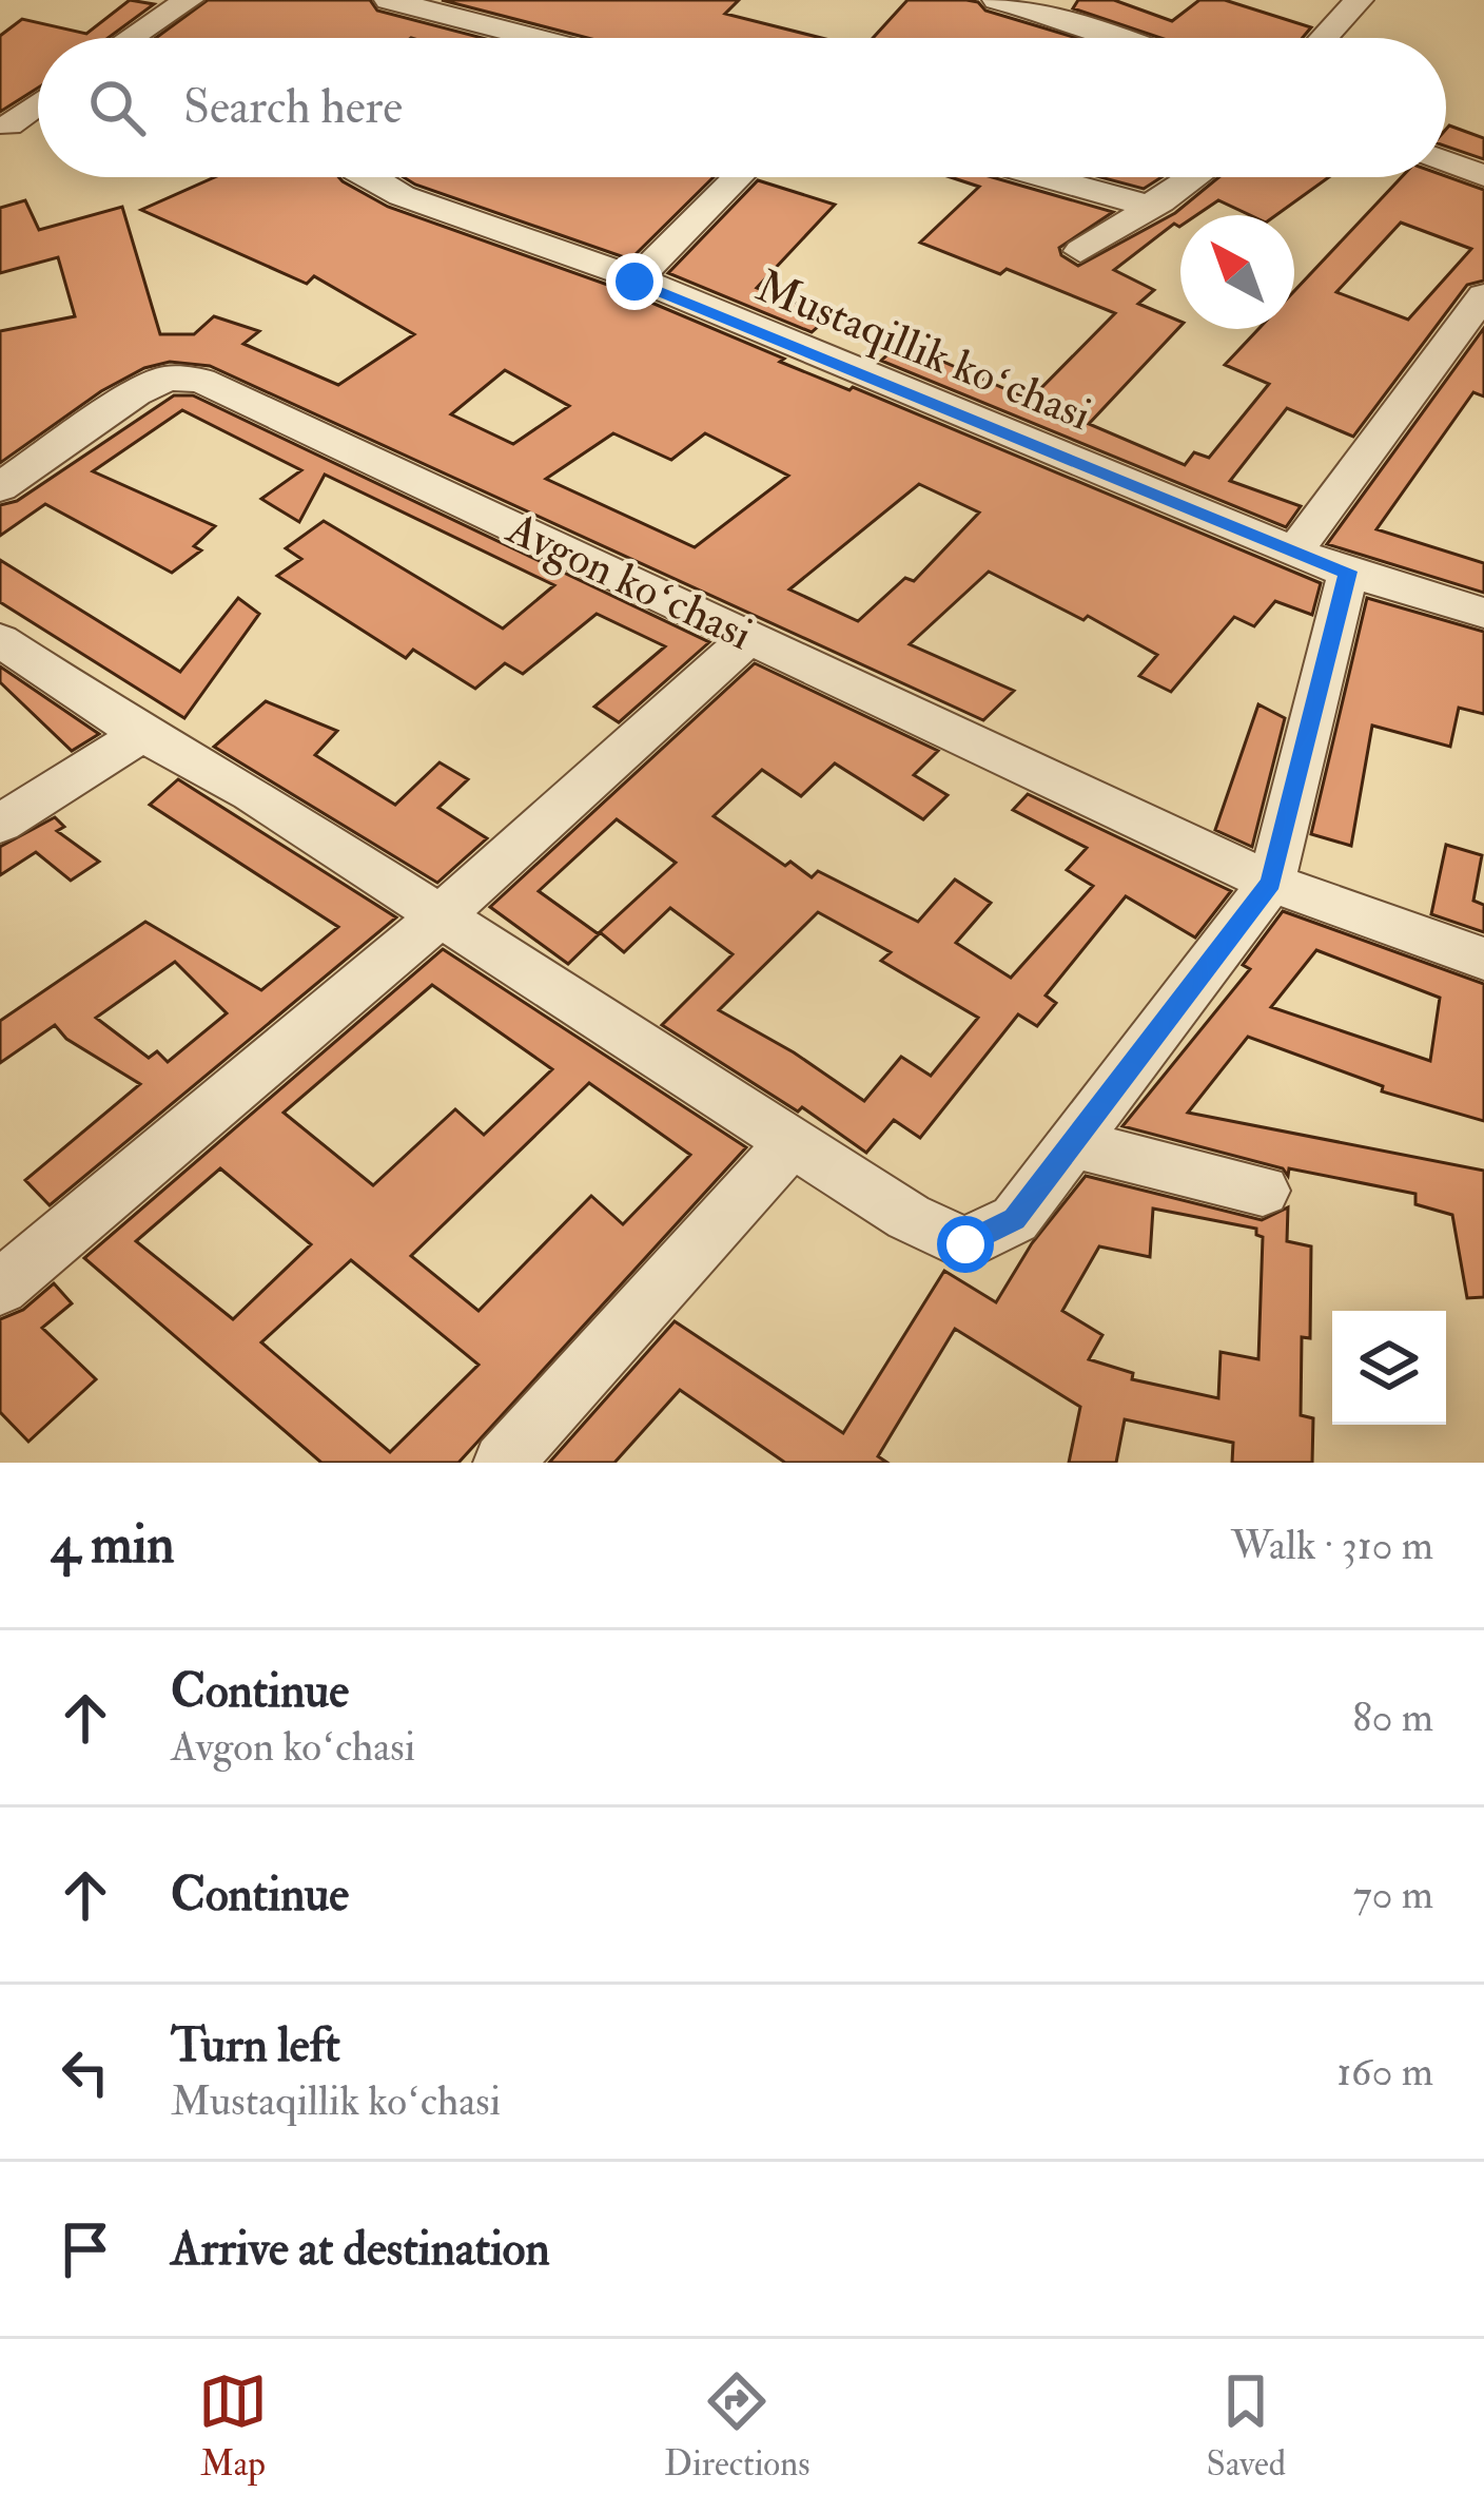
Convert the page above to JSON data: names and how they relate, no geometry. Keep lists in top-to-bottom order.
{
  "streets": {
    "street": ["Mustaqillik koʻchasi", "Avgon koʻchasi"]
  },
  "north": "top left",
  "page": {
    "search": "Search here",
    "heading": ["4 min", "Walk · 310 m"],
    "list": [
      ["Continue", "Avgon koʻchasi", "80 m"],
      ["Continue", "70 m"],
      ["Turn left", "Mustaqillik koʻchasi", "160 m"],
      "Arrive at destination"
    ],
    "nav": ["Map", "Directions", "Saved"]
  }
}
